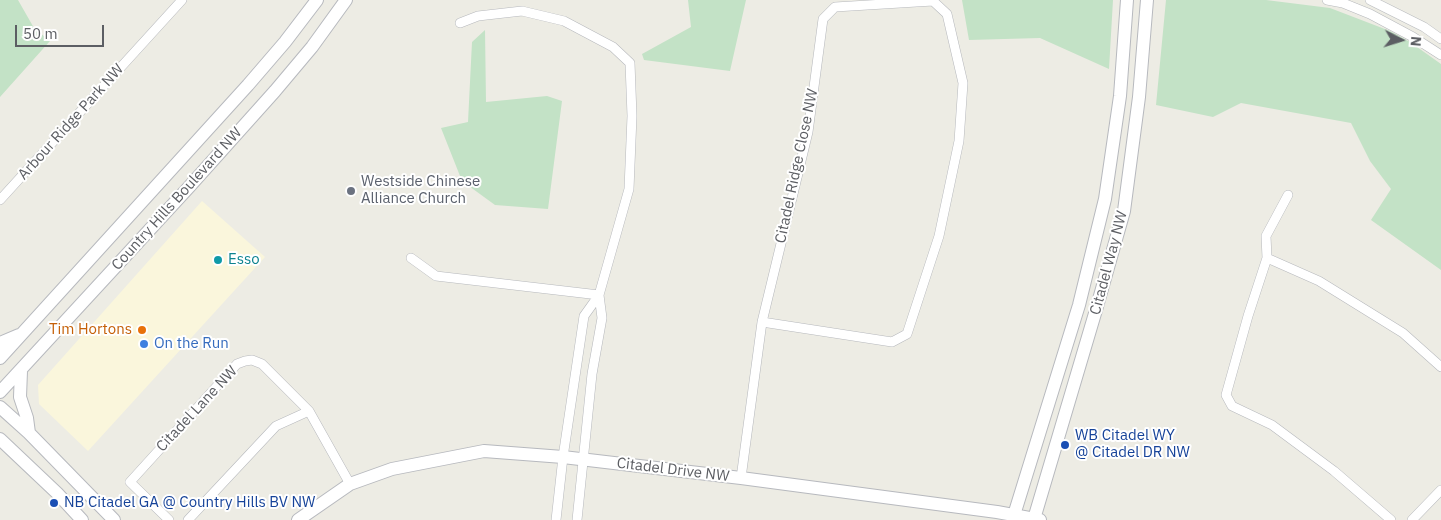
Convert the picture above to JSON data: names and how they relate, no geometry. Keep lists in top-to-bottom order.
{
  "streets": {
    "street": [
      "Arbour Ridge Park NW",
      "Citadel Ridge Close NW",
      "Country Hills Boulevard NW",
      "Citadel Way NW",
      "Citadel Lane NW",
      "Citadel Drive NW"
    ]
  },
  "crossings": [
    ["Citadel Ridge Close NW", "Citadel Drive NW"],
    ["Citadel Way NW", "Citadel Drive NW"],
    ["Citadel Lane NW", "Citadel Drive NW"]
  ],
  "places": [
    "Westside Chinese Alliance Church",
    "Esso",
    "Tim Hortons",
    "On the Run",
    "WB Citadel WY @ Citadel DR NW",
    "NB Citadel GA @ Country Hills BV NW"
  ],
  "scale_bar": "50 m",
  "north": "right"
}
